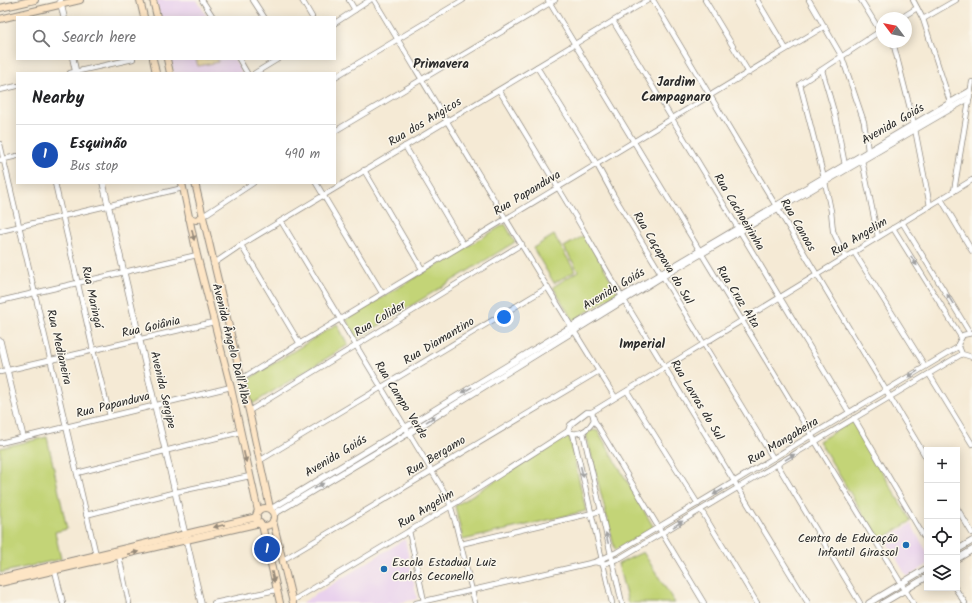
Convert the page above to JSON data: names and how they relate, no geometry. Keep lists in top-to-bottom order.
{
  "streets": {
    "main road": ["Avenida Ângelo Dall'Alba"],
    "street": [
      "Rua dos Angicos",
      "Avenida Goiás",
      "Rua Papanduva",
      "Rua Cachoeirinha",
      "Rua Canoas",
      "Rua Angelim",
      "Rua Caçapava do Sul",
      "Rua Maringá",
      "Rua Cruz Alta",
      "Rua Colider",
      "Rua Goiânia",
      "Rua Diamantino",
      "Rua Medianeira",
      "Avenida Sergipe",
      "Rua Campo Verde",
      "Rua Lavras do Sul",
      "Rua Mangabeira",
      "Rua Bergamo"
    ]
  },
  "crossings": [
    ["Rua dos Angicos", "Rua Cachoeirinha"],
    ["Rua dos Angicos", "Rua Caçapava do Sul"],
    ["Rua dos Angicos", "Rua Cruz Alta"],
    ["Rua dos Angicos", "Avenida Ângelo Dall'Alba"],
    ["Rua dos Angicos", "Rua Campo Verde"],
    ["Rua dos Angicos", "Rua Lavras do Sul"],
    ["Avenida Goiás", "Rua Cachoeirinha"],
    ["Avenida Goiás", "Rua Canoas"],
    ["Avenida Goiás", "Rua Caçapava do Sul"],
    ["Avenida Goiás", "Rua Cruz Alta"],
    ["Avenida Goiás", "Avenida Ângelo Dall'Alba"],
    ["Avenida Goiás", "Rua Campo Verde"],
    ["Avenida Goiás", "Rua Lavras do Sul"],
    ["Rua Papanduva", "Rua Cachoeirinha"],
    ["Rua Papanduva", "Rua Canoas"],
    ["Rua Papanduva", "Rua Caçapava do Sul"],
    ["Rua Papanduva", "Rua Maringá"],
    ["Rua Papanduva", "Rua Cruz Alta"],
    ["Rua Papanduva", "Avenida Ângelo Dall'Alba"],
    ["Rua Papanduva", "Rua Medianeira"],
    ["Rua Papanduva", "Avenida Sergipe"],
    ["Rua Papanduva", "Rua Campo Verde"],
    ["Rua Papanduva", "Rua Lavras do Sul"],
    ["Rua Cachoeirinha", "Rua Angelim"],
    ["Rua Cachoeirinha", "Rua Mangabeira"],
    ["Rua Canoas", "Rua Angelim"],
    ["Rua Canoas", "Rua Mangabeira"],
    ["Rua Angelim", "Rua Caçapava do Sul"],
    ["Rua Angelim", "Rua Cruz Alta"],
    ["Rua Angelim", "Rua Campo Verde"],
    ["Rua Angelim", "Rua Lavras do Sul"],
    ["Rua Caçapava do Sul", "Rua Mangabeira"],
    ["Rua Maringá", "Rua Goiânia"],
    ["Rua Cruz Alta", "Rua Mangabeira"],
    ["Rua Colider", "Avenida Ângelo Dall'Alba"],
    ["Rua Colider", "Rua Campo Verde"],
    ["Rua Goiânia", "Avenida Ângelo Dall'Alba"],
    ["Rua Goiânia", "Rua Medianeira"],
    ["Rua Goiânia", "Avenida Sergipe"],
    ["Rua Diamantino", "Avenida Ângelo Dall'Alba"],
    ["Rua Diamantino", "Rua Campo Verde"],
    ["Rua Campo Verde", "Rua Bergamo"],
    ["Rua Lavras do Sul", "Rua Mangabeira"]
  ],
  "districts": ["Primavera", "Jardim Campagnaro", "Imperial"],
  "places": ["Centro de Educação Infantil Girassol", "Escola Estadual Luiz Carlos Ceconello"],
  "north": "top left",
  "page": {
    "search": "Search here",
    "heading": "Nearby",
    "list": [
      {
        "mark": "1",
        "name": "Esquinão",
        "note": "Bus stop",
        "value": "490 m"
      }
    ],
    "map_buttons": ["+", "−"],
    "pins": "1"
  }
}
